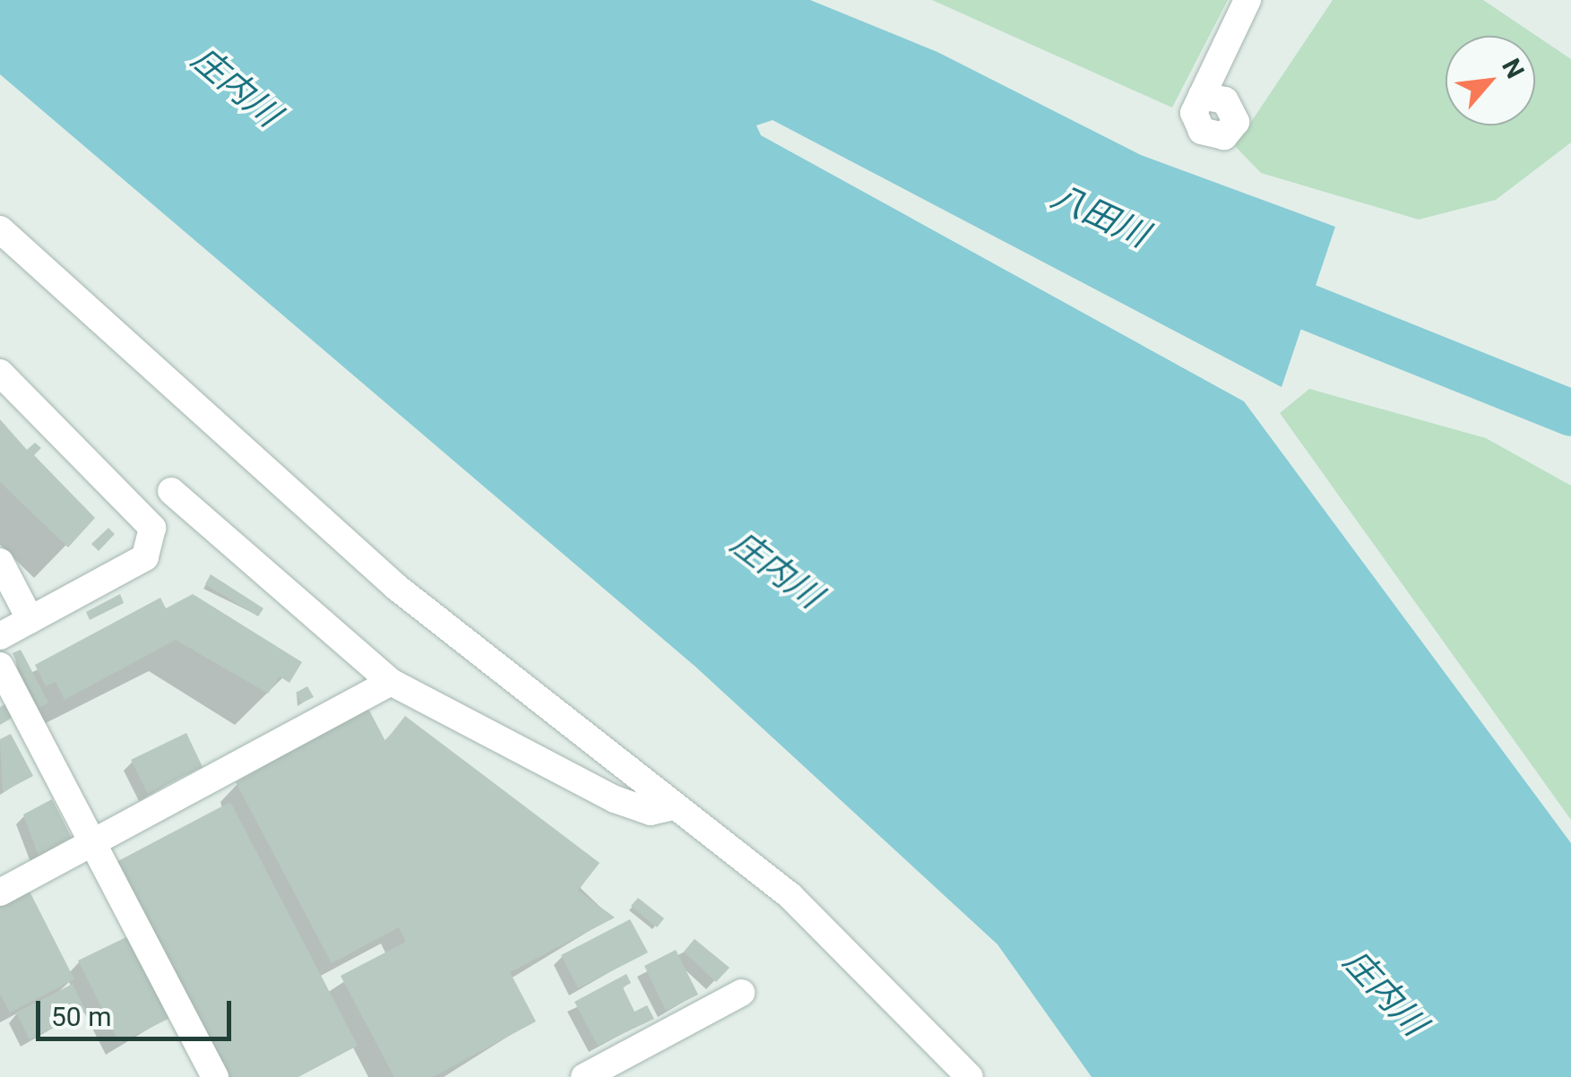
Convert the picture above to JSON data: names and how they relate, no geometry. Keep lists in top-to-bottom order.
{
  "water": ["庄内川", "八田川"],
  "scale_bar": "50 m",
  "north": "top right"
}
